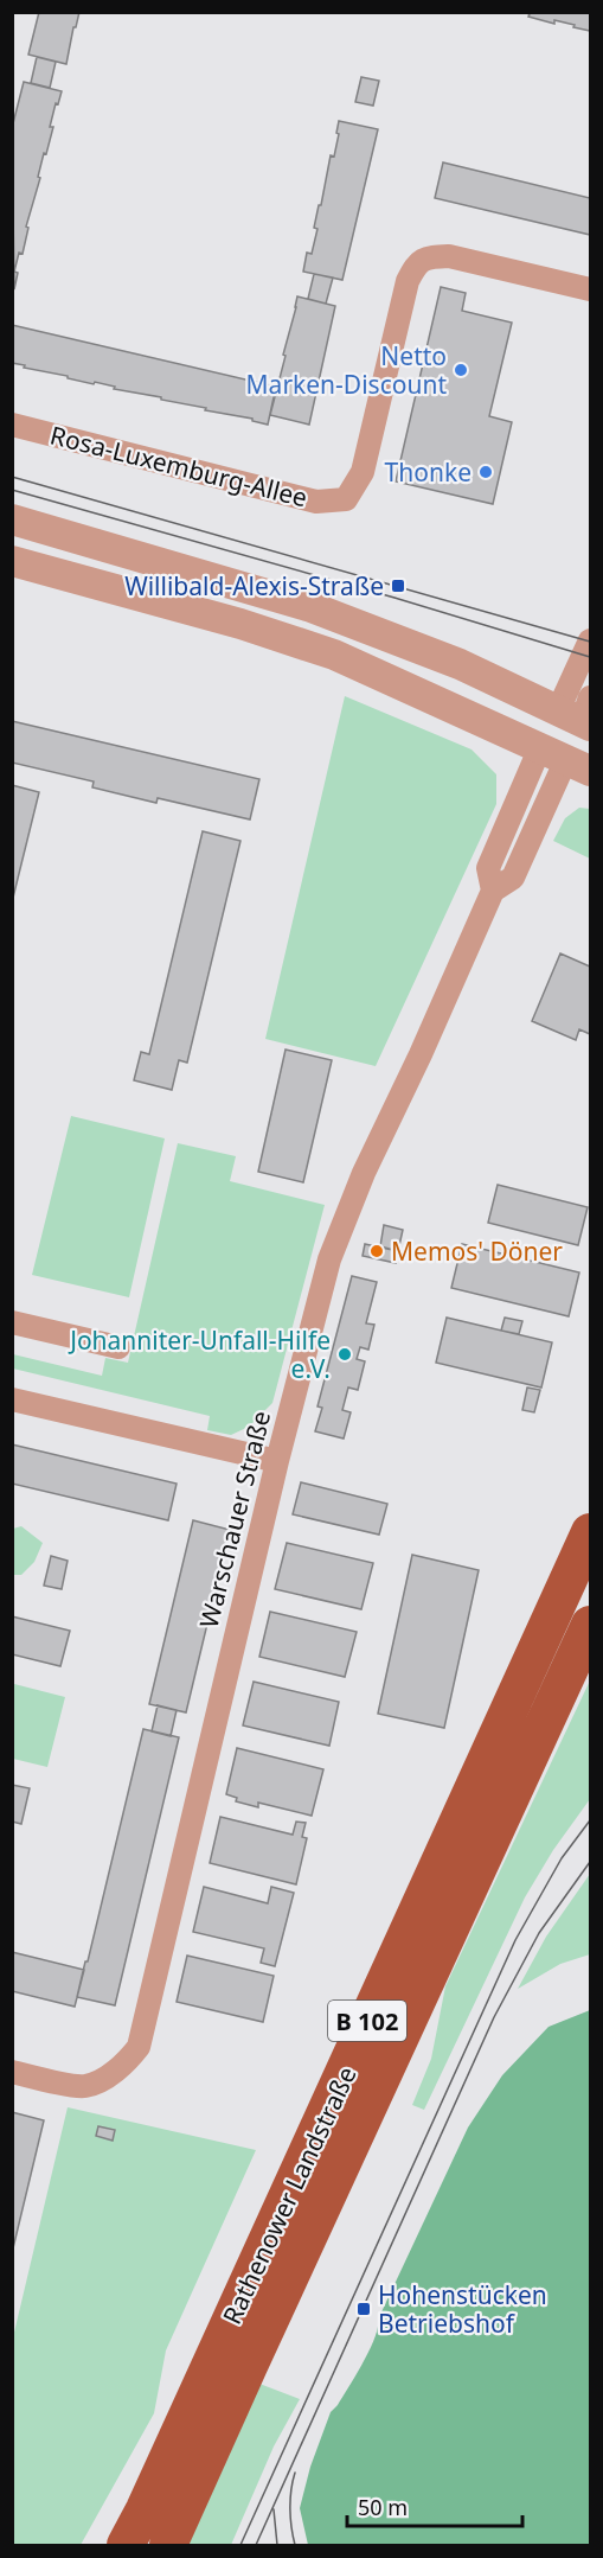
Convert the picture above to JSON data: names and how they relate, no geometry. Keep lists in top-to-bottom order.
{
  "streets": {
    "main road": ["B 102", "Rathenower Landstraße"],
    "street": ["Rosa-Luxemburg-Allee", "Warschauer Straße"]
  },
  "places": {
    "other": [
      "Netto Marken-Discount",
      "Thonke",
      "Memos' Döner",
      "Johanniter-Unfall-Hilfe e.V."
    ],
    "transit": ["Willibald-Alexis-Straße", "Hohenstücken Betriebshof"]
  },
  "scale_bar": "50 m"
}
